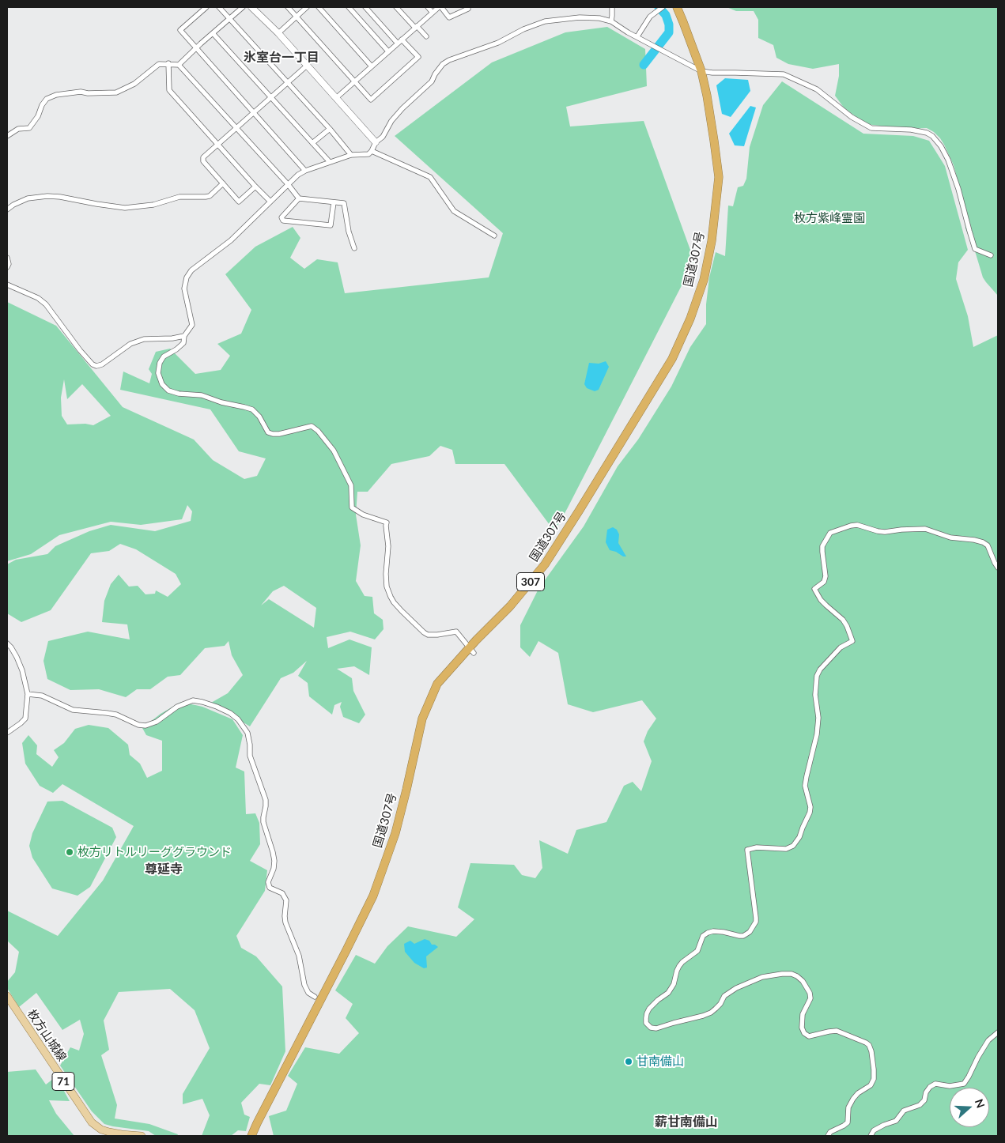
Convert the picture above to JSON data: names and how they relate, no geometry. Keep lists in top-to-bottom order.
{
  "streets": {
    "highway": ["国道307号", "307"],
    "main road": ["枚方山城線", "71"]
  },
  "districts": ["氷室台一丁目", "尊延寺", "薪甘南備山"],
  "parks": ["枚方紫峰霊園"],
  "places": ["枚方リトルリーググラウンド", "甘南備山"],
  "north": "right"
}
